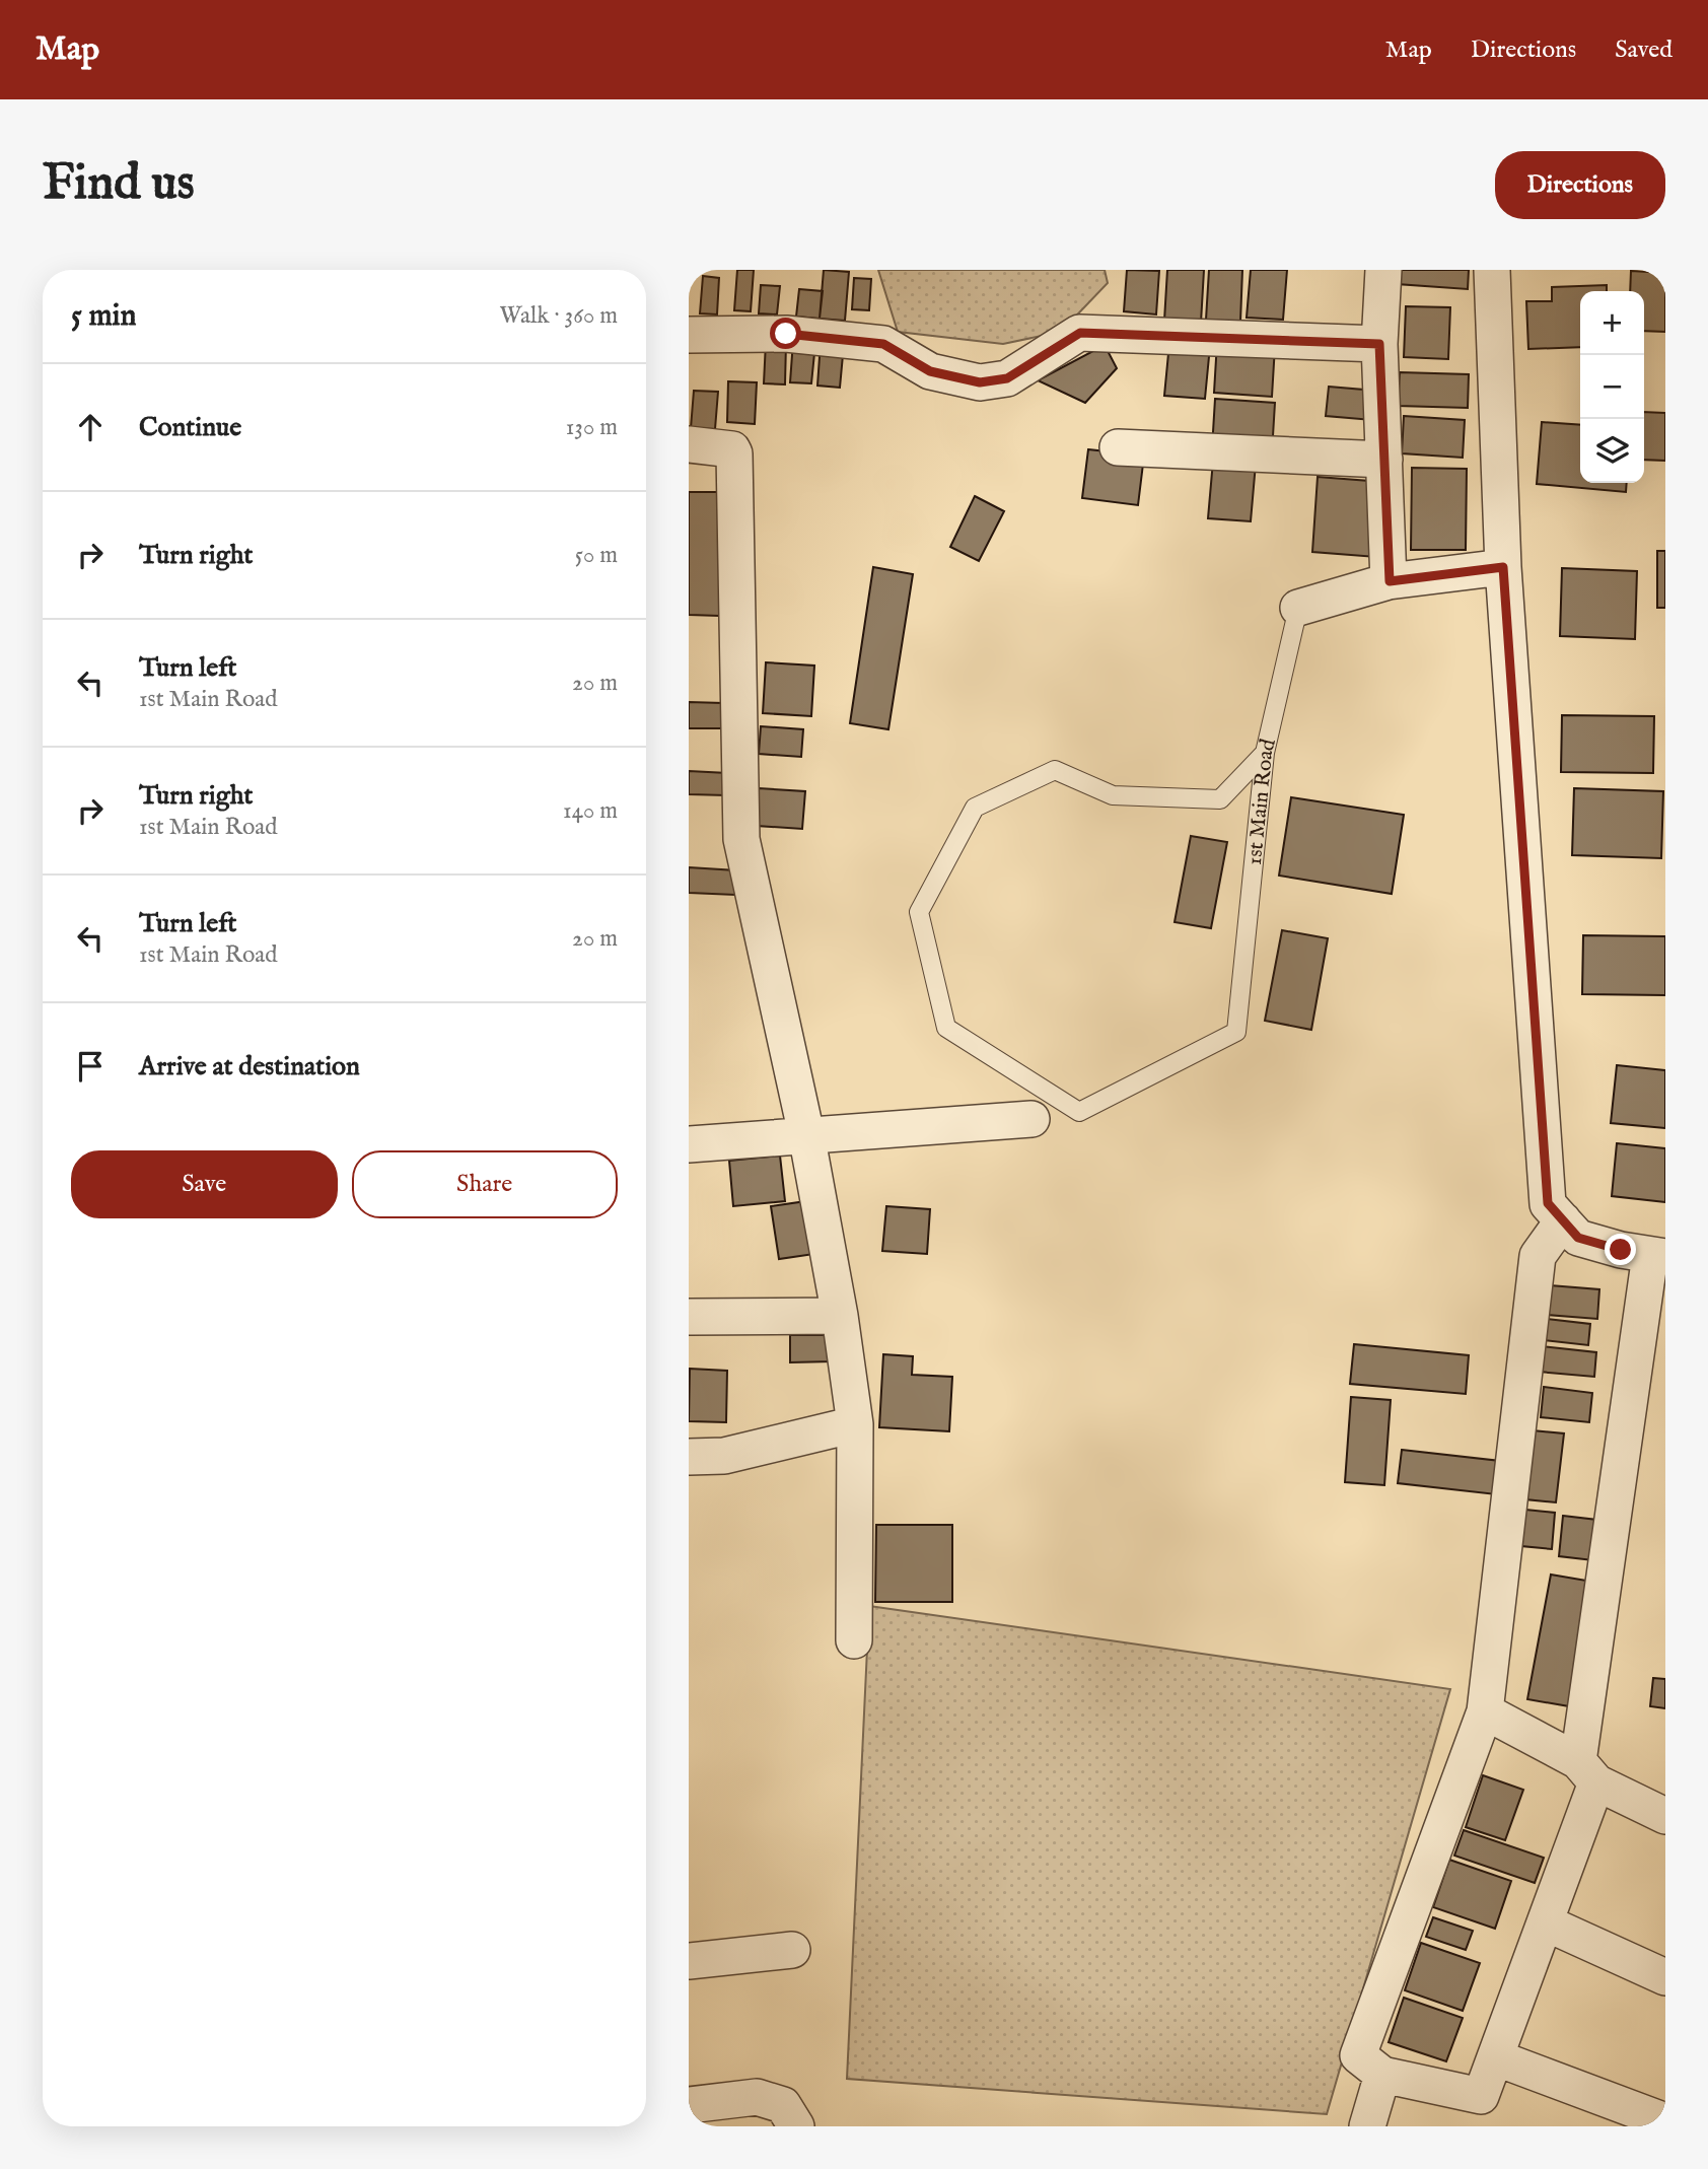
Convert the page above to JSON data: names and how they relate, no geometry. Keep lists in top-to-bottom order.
{
  "streets": {
    "street": ["1st Main Road"]
  },
  "page": {
    "header": "Map",
    "nav": ["Map", "Directions", "Saved"],
    "buttons": [
      "Directions",
      ["Save", "Share"]
    ],
    "title": "Find us",
    "heading": ["5 min", "Walk · 360 m"],
    "map_buttons": ["+", "−"],
    "list": [
      ["Continue", "130 m"],
      ["Turn right", "50 m"],
      ["Turn left", "1st Main Road", "20 m"],
      ["Turn right", "1st Main Road", "140 m"],
      ["Turn left", "1st Main Road", "20 m"],
      "Arrive at destination"
    ]
  }
}
